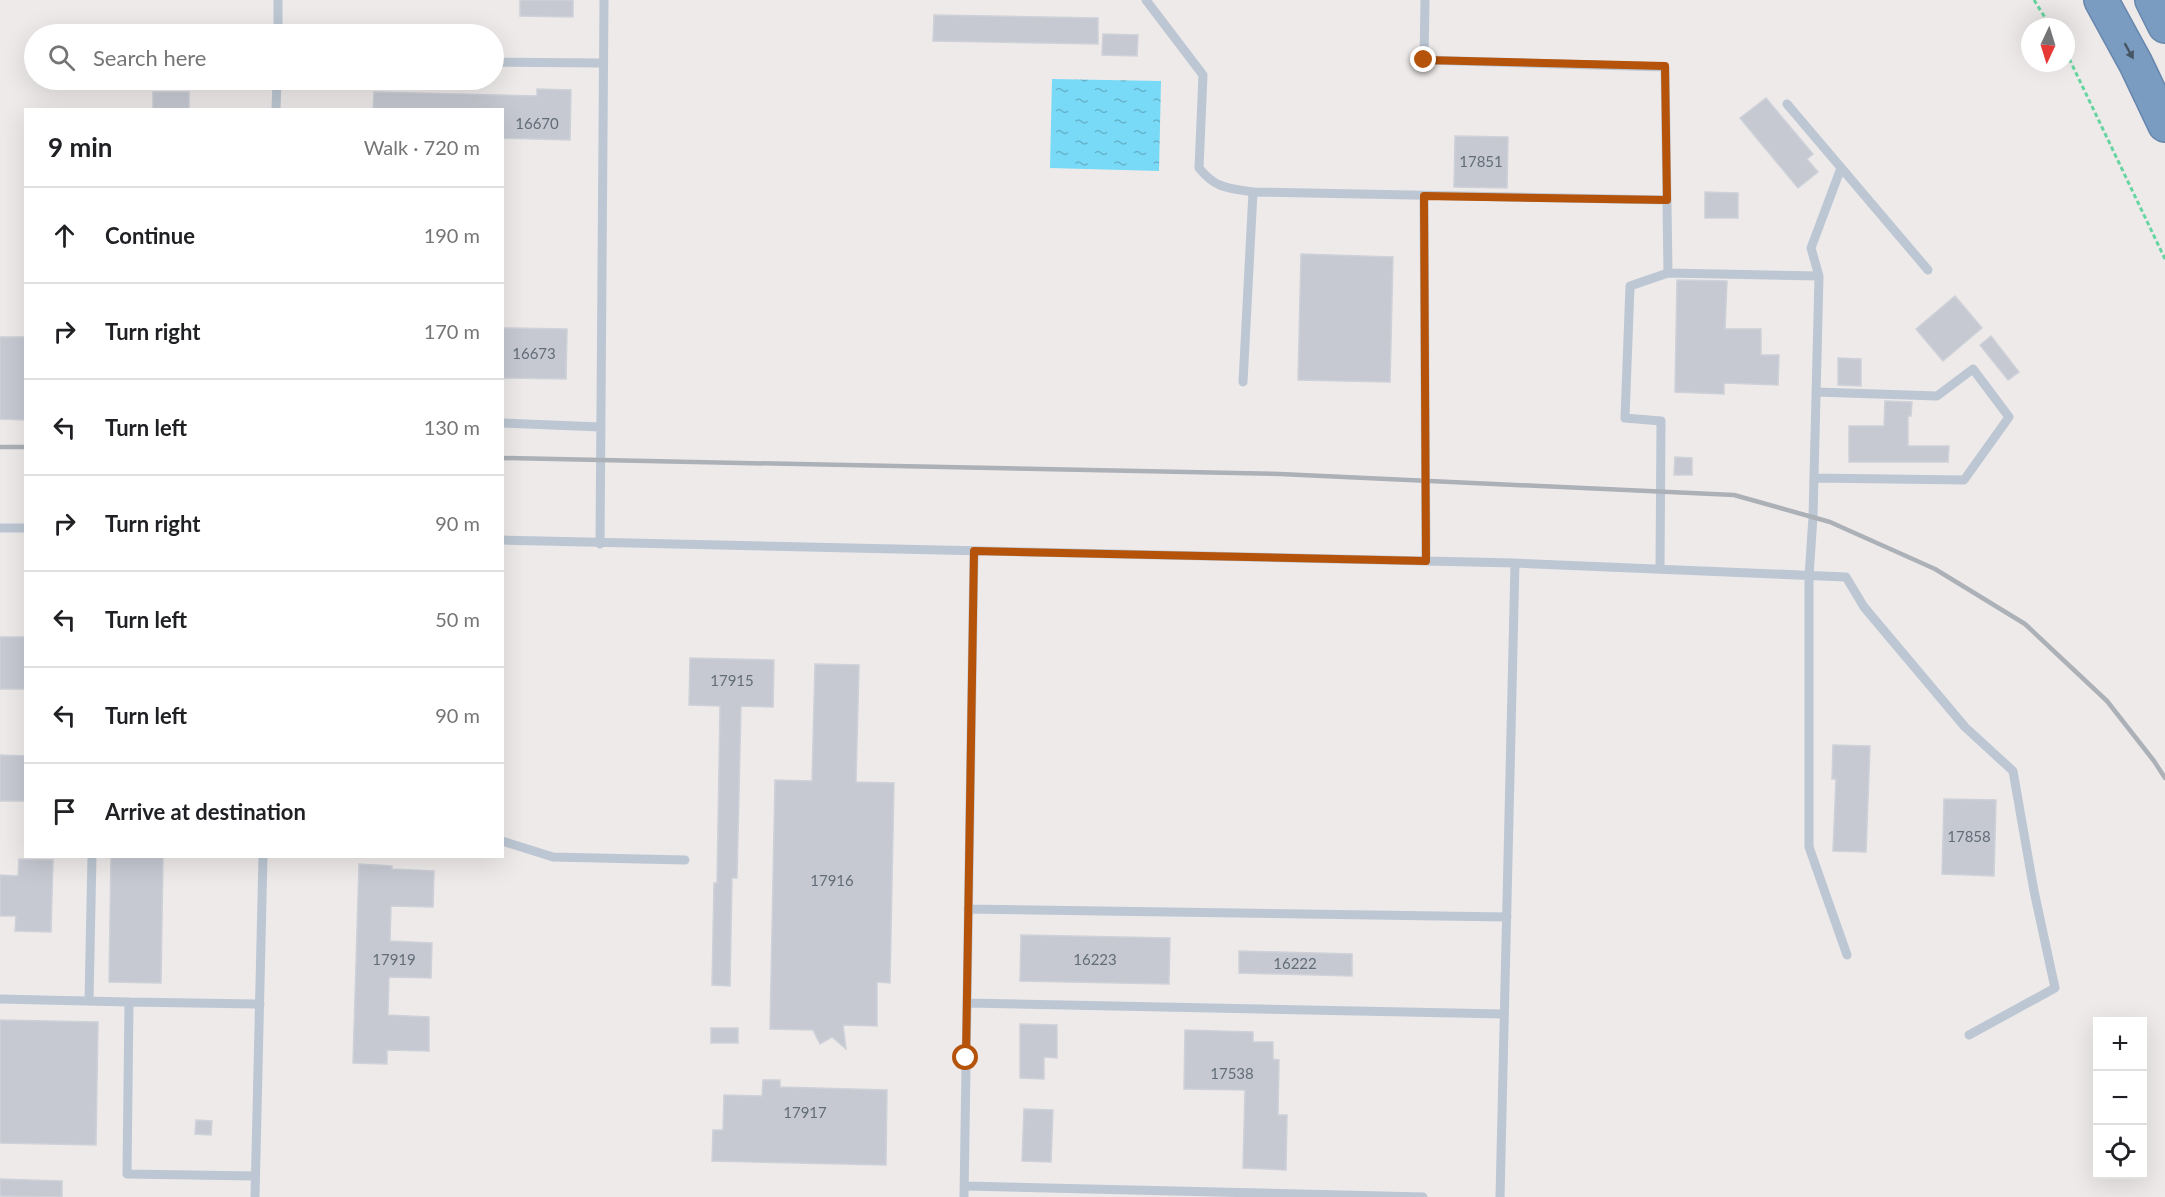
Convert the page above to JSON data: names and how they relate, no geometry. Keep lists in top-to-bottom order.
{
  "house_numbers": [
    "16670",
    "17851",
    "16673",
    "17915",
    "17858",
    "17916",
    "17919",
    "16223",
    "16222",
    "17538",
    "17917"
  ],
  "north": "bottom",
  "page": {
    "search": "Search here",
    "heading": ["9 min", "Walk · 720 m"],
    "list": [
      ["Continue", "190 m"],
      ["Turn right", "170 m"],
      ["Turn left", "130 m"],
      ["Turn right", "90 m"],
      ["Turn left", "50 m"],
      ["Turn left", "90 m"],
      "Arrive at destination"
    ],
    "map_buttons": ["+", "−"]
  }
}
